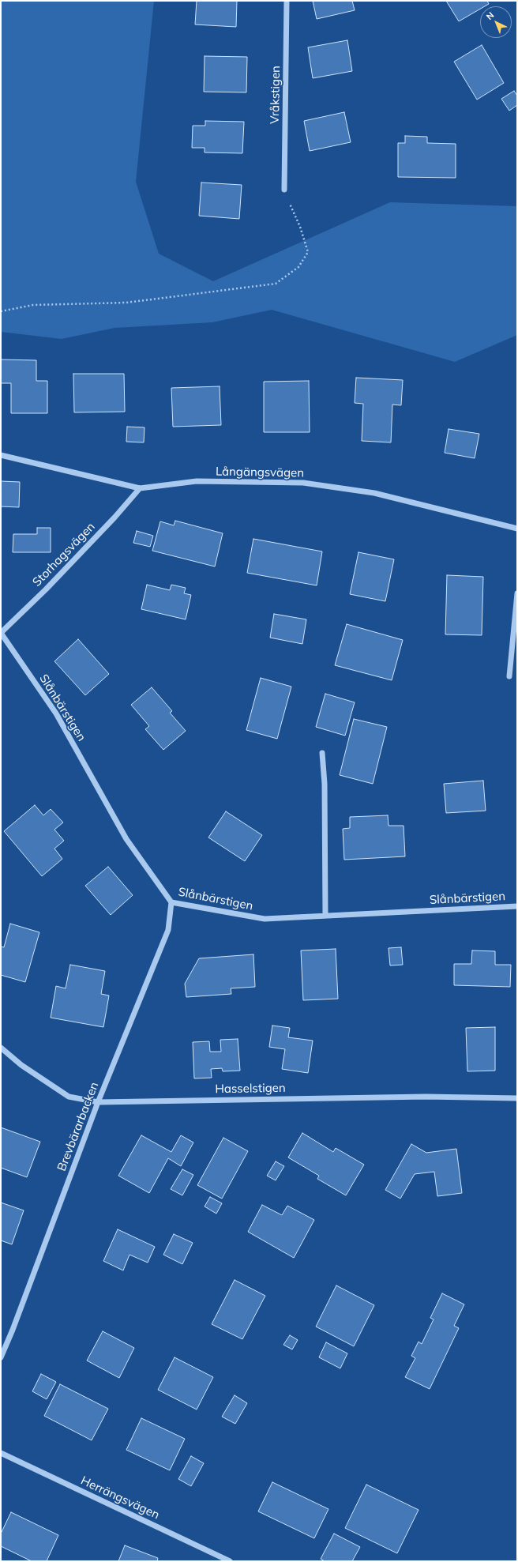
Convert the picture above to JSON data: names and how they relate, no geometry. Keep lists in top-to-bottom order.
{
  "streets": {
    "street": [
      "Vråkstigen",
      "Långängsvägen",
      "Storhagsvägen",
      "Slånbärstigen",
      "Hasselstigen",
      "Brevbärarbacken",
      "Herrängsvägen"
    ]
  },
  "crossings": [
    ["Långängsvägen", "Storhagsvägen"],
    ["Storhagsvägen", "Slånbärstigen"],
    ["Slånbärstigen", "Brevbärarbacken"],
    ["Hasselstigen", "Brevbärarbacken"]
  ],
  "north": "top left"
}
